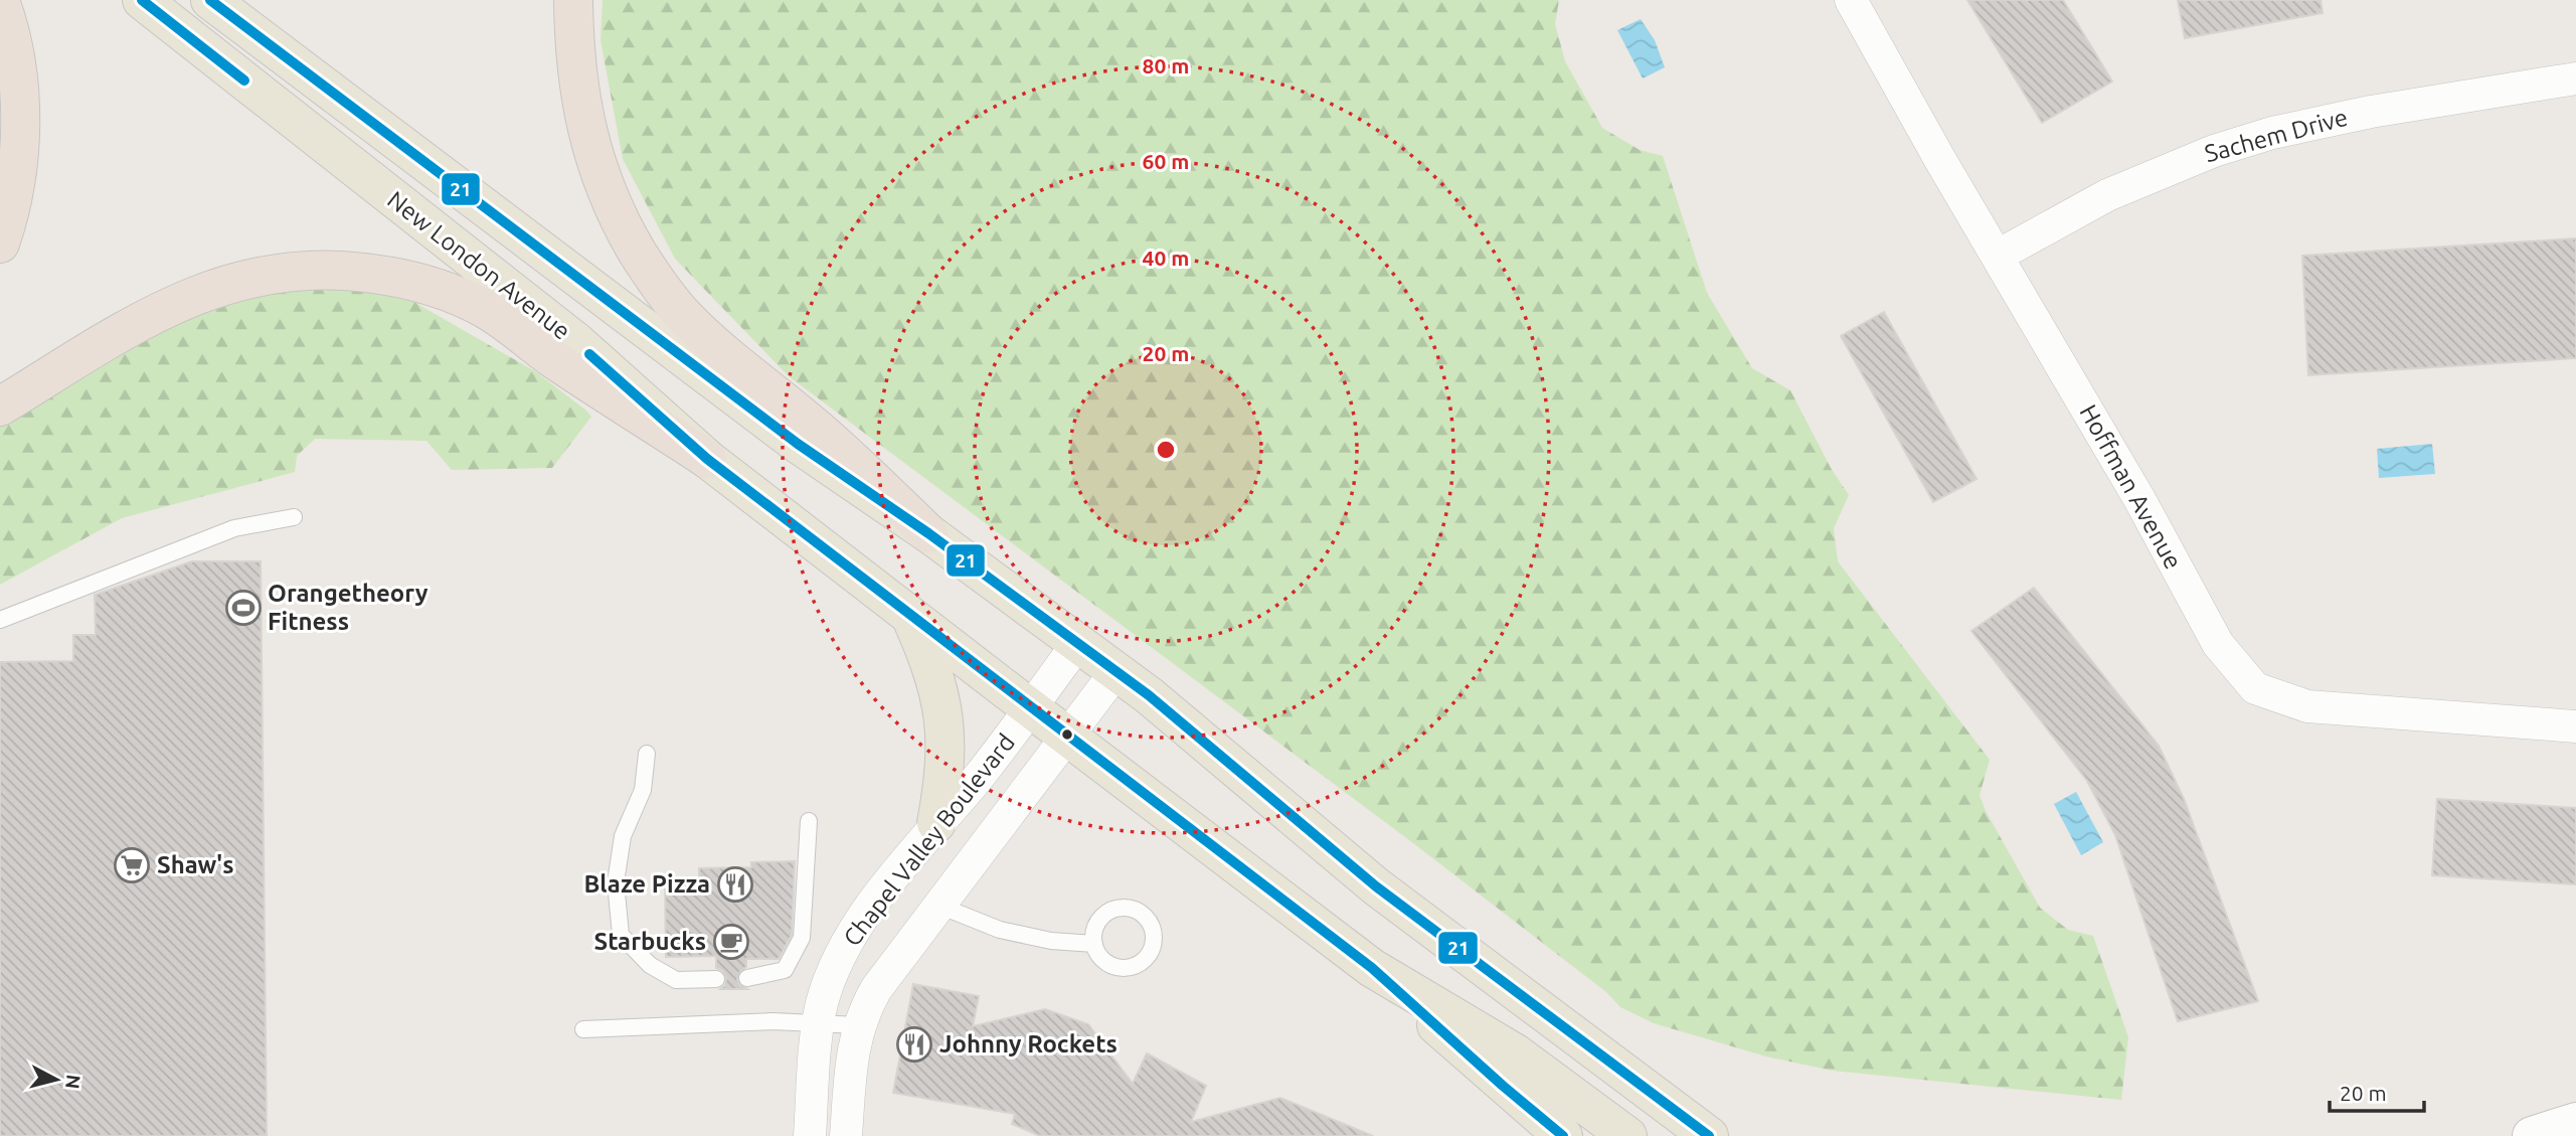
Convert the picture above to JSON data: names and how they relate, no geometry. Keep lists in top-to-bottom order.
{
  "streets": {
    "main road": ["New London Avenue"],
    "street": ["Sachem Drive", "Hoffman Avenue", "Chapel Valley Boulevard"]
  },
  "crossings": [
    ["Sachem Drive", "Hoffman Avenue"],
    ["New London Avenue", "Chapel Valley Boulevard"]
  ],
  "places": {
    "sports": ["Orangetheory Fitness"],
    "supermarket": ["Shaw's"],
    "restaurant": ["Blaze Pizza", "Johnny Rockets"],
    "cafe": ["Starbucks"]
  },
  "lines": ["transit line 21"],
  "scale_bar": "20 m",
  "north": "right",
  "rings": [
    "80 m",
    "60 m",
    "40 m",
    "20 m"
  ]
}
